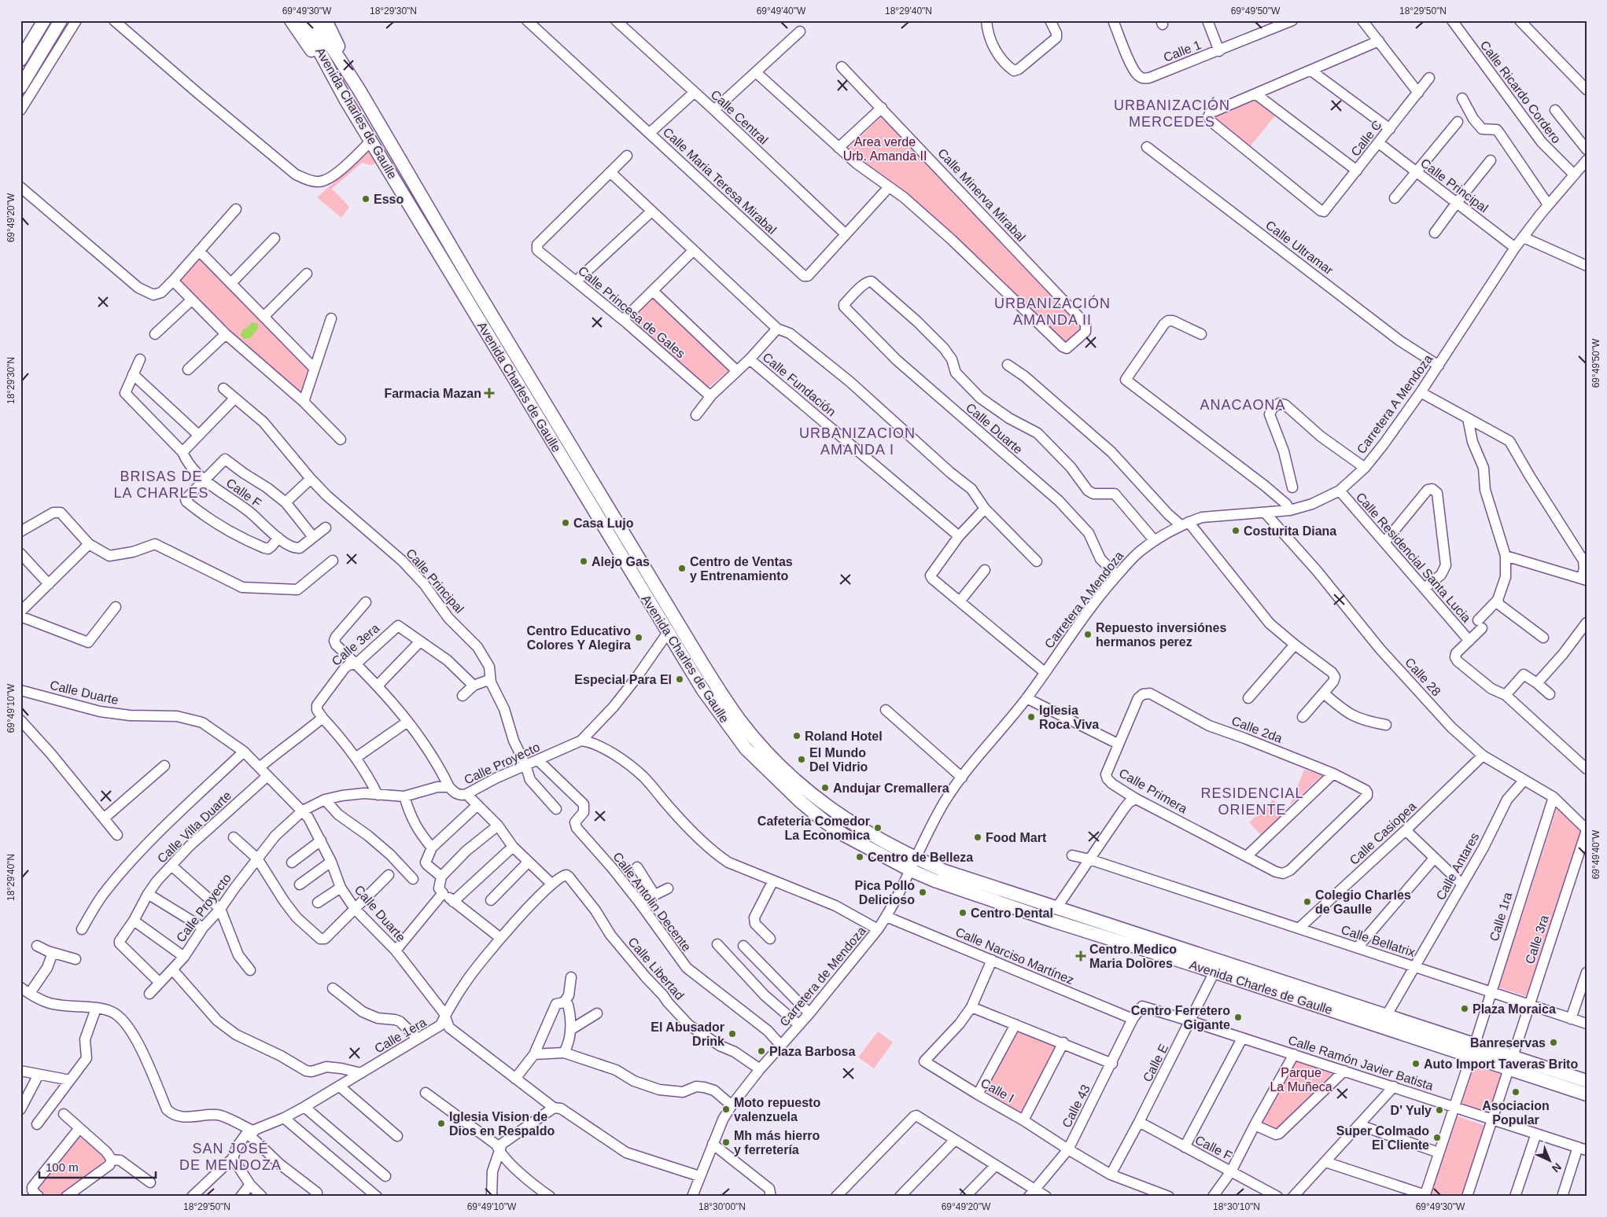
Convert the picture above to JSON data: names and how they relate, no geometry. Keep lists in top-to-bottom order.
{
  "streets": {
    "main road": ["Avenida Charles de Gaulle"],
    "street": [
      "Calle 1",
      "Calle Ricardo Cordero",
      "Calle Central",
      "Calle C",
      "Calle Maria Teresa Mirabal",
      "Calle Principal",
      "Calle Minerva Mirabal",
      "Calle Ultramar",
      "Calle Princesa de Gales",
      "Calle Fundación",
      "Carretera A Mendoza",
      "Calle Duarte",
      "Calle F",
      "Calle Residencial Santa Lucia",
      "Calle 3era",
      "Calle 28",
      "Calle 2da",
      "Calle Proyecto",
      "Calle Primera",
      "Calle Villa Duarte",
      "Calle Casiopea",
      "Calle Antares",
      "Calle Antolin Decente",
      "Calle 1ra",
      "Calle 3ra",
      "Calle Bellatrix",
      "Calle Narciso Martínez",
      "Calle Libertad",
      "Carretera de Mendoza",
      "Calle 1era",
      "Calle E",
      "Calle Ramón Javier Batista",
      "Calle I",
      "Calle 43"
    ]
  },
  "crossings": [
    ["Calle Ricardo Cordero", "Carretera A Mendoza"],
    ["Avenida Charles de Gaulle", "Carretera A Mendoza"],
    ["Avenida Charles de Gaulle", "Calle Proyecto"],
    ["Avenida Charles de Gaulle", "Calle Antares"],
    ["Avenida Charles de Gaulle", "Calle 1ra"],
    ["Avenida Charles de Gaulle", "Calle 3ra"],
    ["Avenida Charles de Gaulle", "Carretera de Mendoza"],
    ["Avenida Charles de Gaulle", "Calle E"],
    ["Calle Central", "Calle Maria Teresa Mirabal"],
    ["Calle C", "Calle Principal"],
    ["Calle Maria Teresa Mirabal", "Calle Minerva Mirabal"],
    ["Calle Principal", "Carretera A Mendoza"],
    ["Calle Principal", "Calle Proyecto"],
    ["Calle Ultramar", "Carretera A Mendoza"],
    ["Carretera A Mendoza", "Calle Duarte"],
    ["Carretera A Mendoza", "Calle Residencial Santa Lucia"],
    ["Carretera A Mendoza", "Calle 28"],
    ["Carretera A Mendoza", "Carretera de Mendoza"],
    ["Calle Duarte", "Calle Proyecto"],
    ["Calle Duarte", "Calle Villa Duarte"],
    ["Calle Duarte", "Carretera de Mendoza"],
    ["Calle Duarte", "Calle 1era"],
    ["Calle F", "Calle E"],
    ["Calle 28", "Calle Casiopea"],
    ["Calle 28", "Calle Antares"],
    ["Calle 28", "Calle 1ra"],
    ["Calle 28", "Calle 3ra"],
    ["Calle 2da", "Calle Primera"],
    ["Calle Proyecto", "Calle Villa Duarte"],
    ["Calle Proyecto", "Calle Antolin Decente"],
    ["Calle Casiopea", "Calle Bellatrix"],
    ["Calle Antares", "Calle Bellatrix"],
    ["Calle Antolin Decente", "Carretera de Mendoza"],
    ["Calle 1ra", "Calle Bellatrix"],
    ["Calle 3ra", "Calle Bellatrix"],
    ["Calle 3ra", "Calle Ramón Javier Batista"],
    ["Calle Narciso Martínez", "Carretera de Mendoza"],
    ["Calle Narciso Martínez", "Calle Ramón Javier Batista"],
    ["Calle Narciso Martínez", "Calle I"],
    ["Calle Narciso Martínez", "Calle 43"],
    ["Calle Libertad", "Carretera de Mendoza"],
    ["Calle Libertad", "Calle 1era"],
    ["Calle E", "Calle Ramón Javier Batista"],
    ["Calle E", "Calle I"],
    ["Calle Ramón Javier Batista", "Calle 43"],
    ["Calle I", "Calle 43"]
  ],
  "districts": [
    "URBANIZACIÓN MERCEDES",
    "URBANIZACIÓN AMANDA II",
    "ANACAONA",
    "URBANIZACION AMANDA I",
    "BRISAS DE LA CHARLES",
    "RESIDENCIAL ORIENTE",
    "SAN JOSÉ DE MENDOZA"
  ],
  "parks": ["Area verde Urb. Amanda II", "Parque La Muñeca"],
  "places": {
    "other": [
      "Esso",
      "Casa Lujo",
      "Costurita Diana",
      "Alejo Gas",
      "Centro de Ventas y Entrenamiento",
      "Repuesto inversiónes hermanos perez",
      "Centro Educativo Colores Y Alegira",
      "Especial Para El",
      "Iglesia Roca Viva",
      "Roland Hotel",
      "El Mundo Del Vidrio",
      "Andujar Cremallera",
      "Cafeteria Comedor La Economica",
      "Food Mart",
      "Centro de Belleza",
      "Pica Pollo Delicioso",
      "Colegio Charles de Gaulle",
      "Centro Dental",
      "Plaza Moraica",
      "Centro Ferretero Gigante",
      "El Abusador Drink",
      "Banreservas",
      "Plaza Barbosa",
      "Auto Import Taveras Brito",
      "Asociacion Popular",
      "Moto repuesto valenzuela",
      "D' Yuly",
      "Iglesia Vision de Dios en Respaldo",
      "Super Colmado El Cliente",
      "Mh más hierro y ferretería"
    ],
    "health": ["Farmacia Mazan", "Centro Medico Maria Dolores"]
  },
  "scale_bar": "100 m",
  "north": "bottom right",
  "coordinates": [
    "69°49'30\"W",
    "18°29'30\"N",
    "69°49'40\"W",
    "18°29'40\"N",
    "69°49'50\"W",
    "18°29'50\"N",
    "69°49'20\"W",
    "69°49'10\"W",
    "18°30'00\"N",
    "18°30'10\"N"
  ]
}
